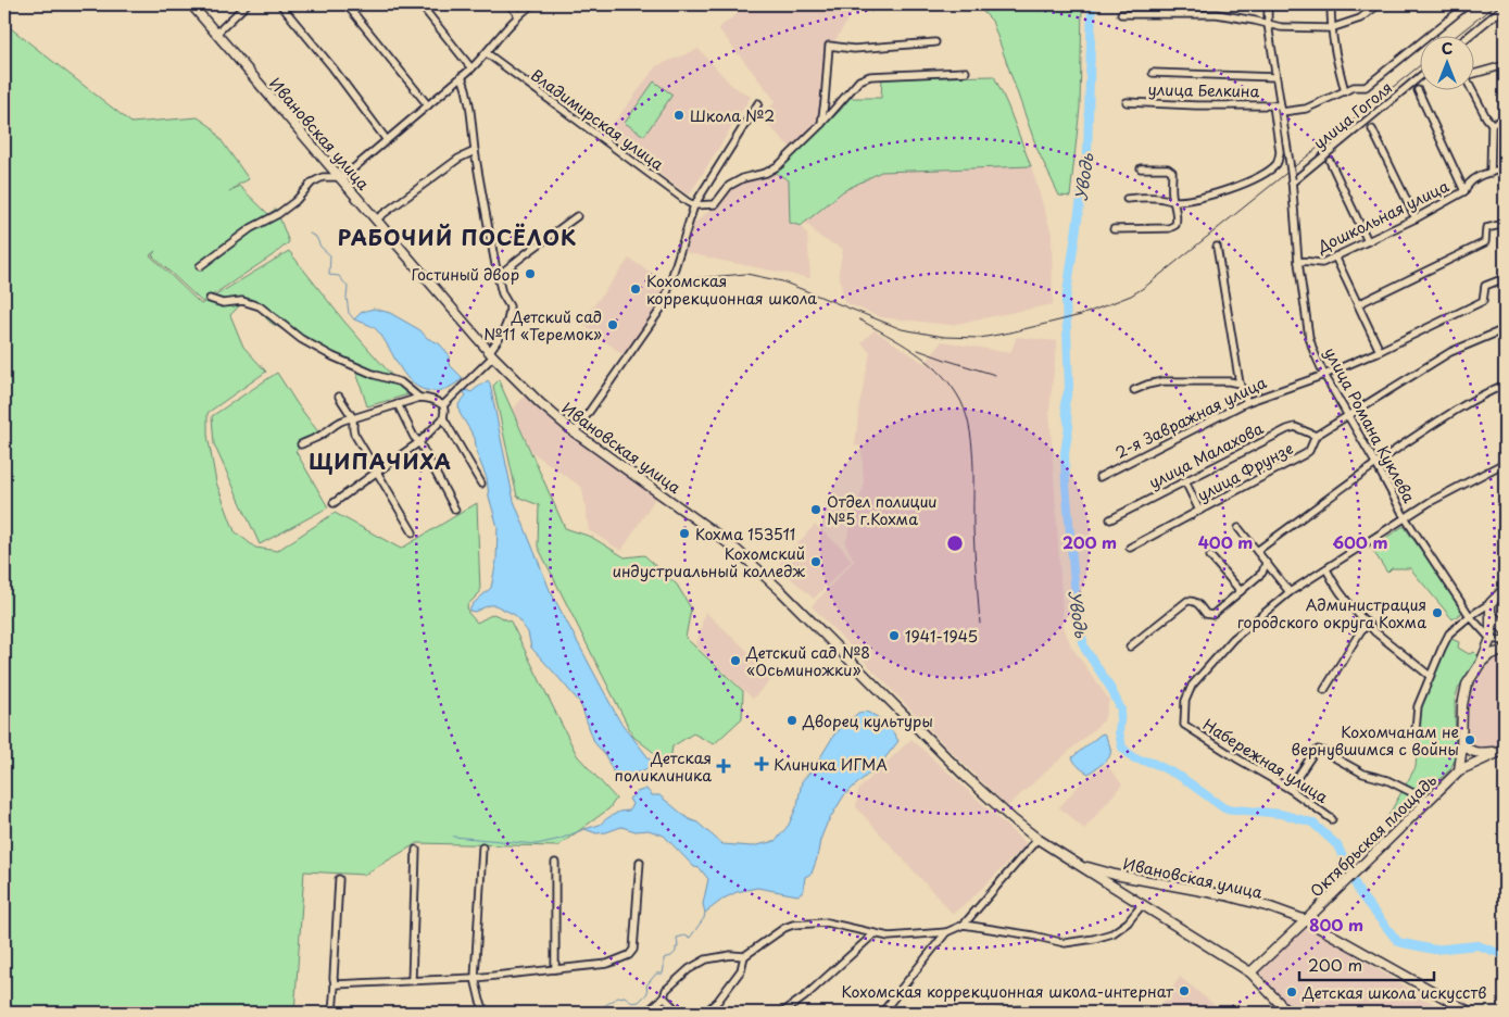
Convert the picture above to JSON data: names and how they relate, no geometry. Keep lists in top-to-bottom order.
{
  "streets": {
    "main road": ["Ивановская улица", "Октябрьская площадь"],
    "street": [
      "улица Белкина",
      "улица Гоголя",
      "Владимирская улица",
      "Дошкольная улица",
      "2-я Завражная улица",
      "улица Романа Куклева",
      "улица Малахова",
      "улица Фрунзе",
      "Набережная улица"
    ]
  },
  "crossings": [
    ["улица Белкина", "улица Романа Куклева"],
    ["улица Гоголя", "улица Романа Куклева"],
    ["Ивановская улица", "Октябрьская площадь"],
    ["Дошкольная улица", "улица Романа Куклева"],
    ["2-я Завражная улица", "улица Романа Куклева"],
    ["улица Романа Куклева", "улица Фрунзе"],
    ["улица Малахова", "улица Фрунзе"]
  ],
  "districts": ["РАБОЧИЙ ПОСЁЛОК", "ЩИПАЧИХА"],
  "water": ["Уводь"],
  "places": {
    "other": [
      "Школа №2",
      "Гостиный двор",
      "Кохомская коррекционная школа",
      "Детский сад №11 «Теремок»",
      "Отдел полиции №5 г.Кохма",
      "Кохма 153511",
      "Кохомский индустриальный колледж",
      "Администрация городского округа Кохма",
      "1941-1945",
      "Детский сад №8 «Осьминожки»",
      "Дворец культуры",
      "Кохомчанам не вернувшимся с войны",
      "Кохомская коррекционная школа-интернат",
      "Детская школа искусств"
    ],
    "health": ["Клиника ИГМА", "Детская поликлиника"]
  },
  "scale_bar": "200 m",
  "north": "top",
  "rings": [
    "200 m",
    "400 m",
    "600 m",
    "800 m"
  ]
}
